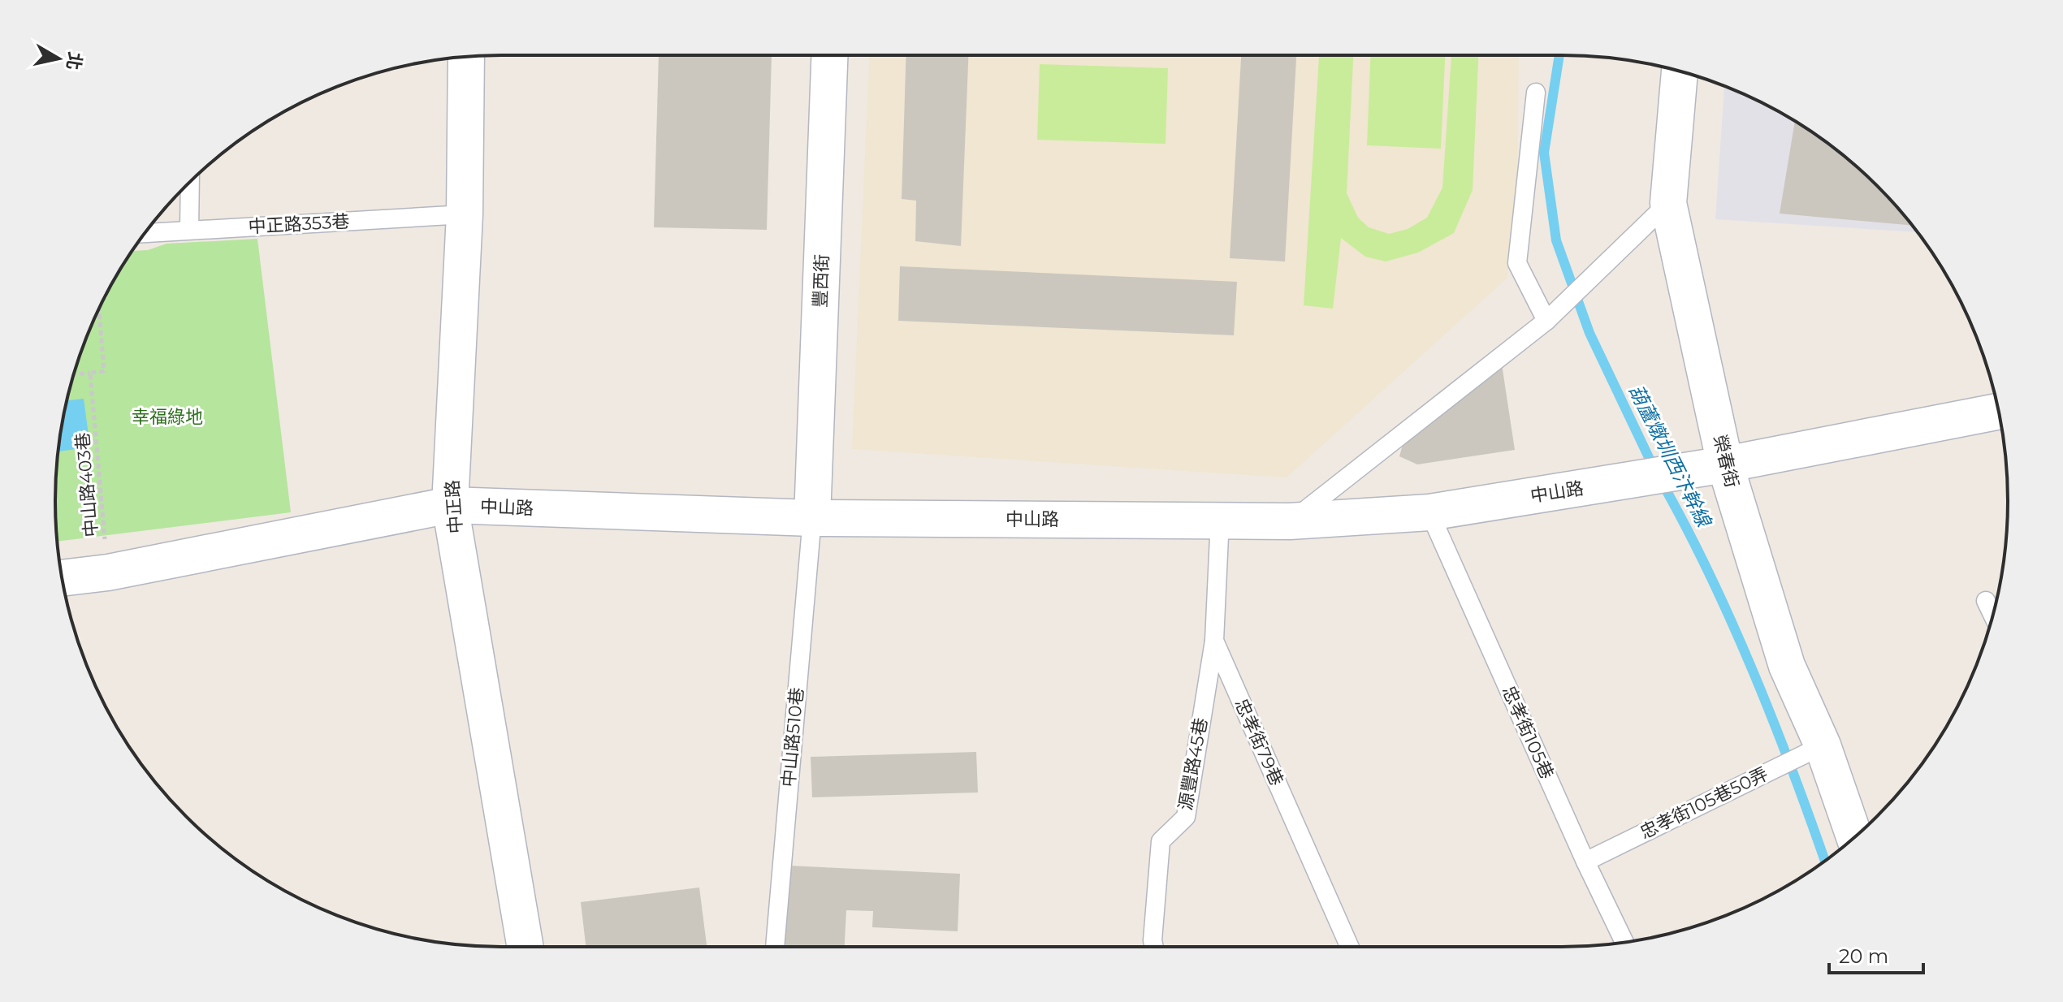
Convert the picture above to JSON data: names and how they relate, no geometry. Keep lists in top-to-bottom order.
{
  "streets": {
    "street": [
      "豐西街",
      "榮春街",
      "中山路",
      "中正路"
    ],
    "lane": [
      "中正路353巷",
      "忠孝街105巷",
      "中山路510巷",
      "忠孝街79巷",
      "源豐路45巷",
      "忠孝街105巷50弄"
    ],
    "path": ["中山路403巷"]
  },
  "crossings": [
    ["中正路353巷", "中正路"],
    ["豐西街", "中山路"],
    ["豐西街", "中山路510巷"],
    ["榮春街", "中山路"],
    ["榮春街", "忠孝街105巷50弄"],
    ["中山路403巷", "中山路"],
    ["中山路", "中正路"],
    ["中山路", "忠孝街105巷"],
    ["中山路", "中山路510巷"],
    ["中山路", "忠孝街79巷"],
    ["忠孝街105巷", "忠孝街105巷50弄"],
    ["忠孝街79巷", "源豐路45巷"]
  ],
  "water": ["葫蘆燉圳西汴幹線"],
  "parks": ["幸福綠地"],
  "scale_bar": "20 m",
  "north": "right"
}
